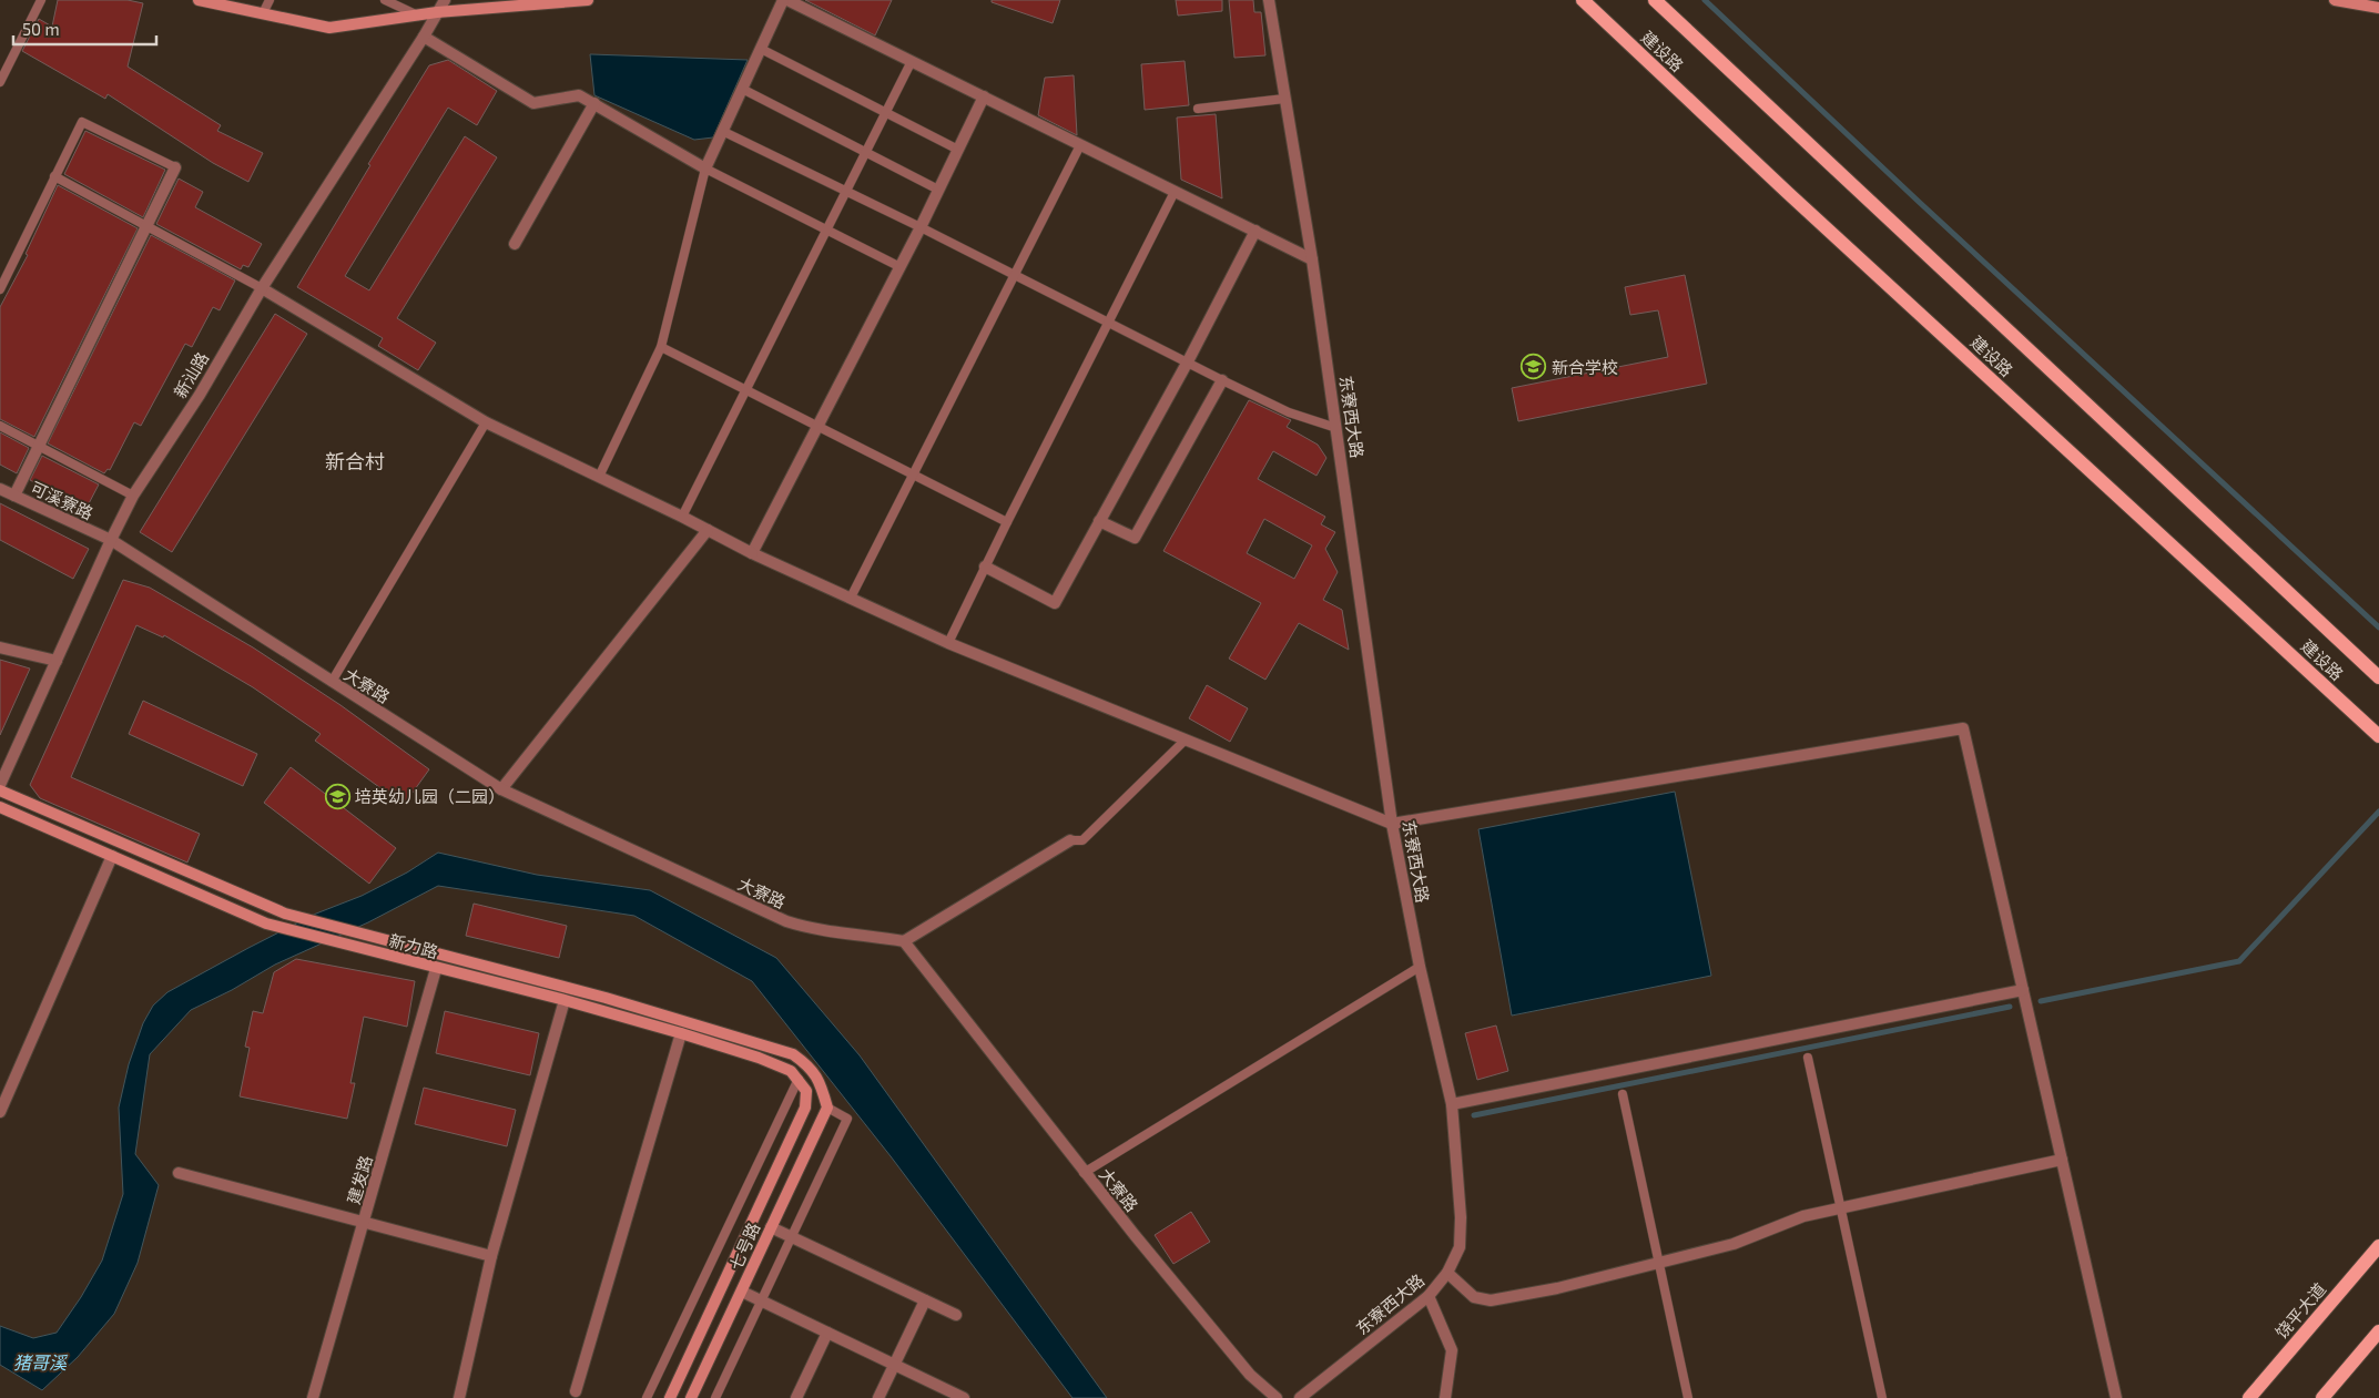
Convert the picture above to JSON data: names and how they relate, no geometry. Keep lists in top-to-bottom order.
{
  "streets": {
    "main road": [
      "建设路",
      "新力路",
      "七号路",
      "饶平大道"
    ],
    "street": [
      "新汕路",
      "东寮西大路",
      "可溪寮路",
      "大寮路",
      "建发路"
    ]
  },
  "crossings": [
    ["新汕路", "可溪寮路"],
    ["新汕路", "大寮路"],
    ["可溪寮路", "大寮路"],
    ["新力路", "建发路"],
    ["新力路", "七号路"]
  ],
  "districts": ["新合村"],
  "water": ["猪哥溪"],
  "places": {
    "school or university": ["新合学校", "培英幼儿园（二园）"]
  },
  "scale_bar": "50 m"
}
